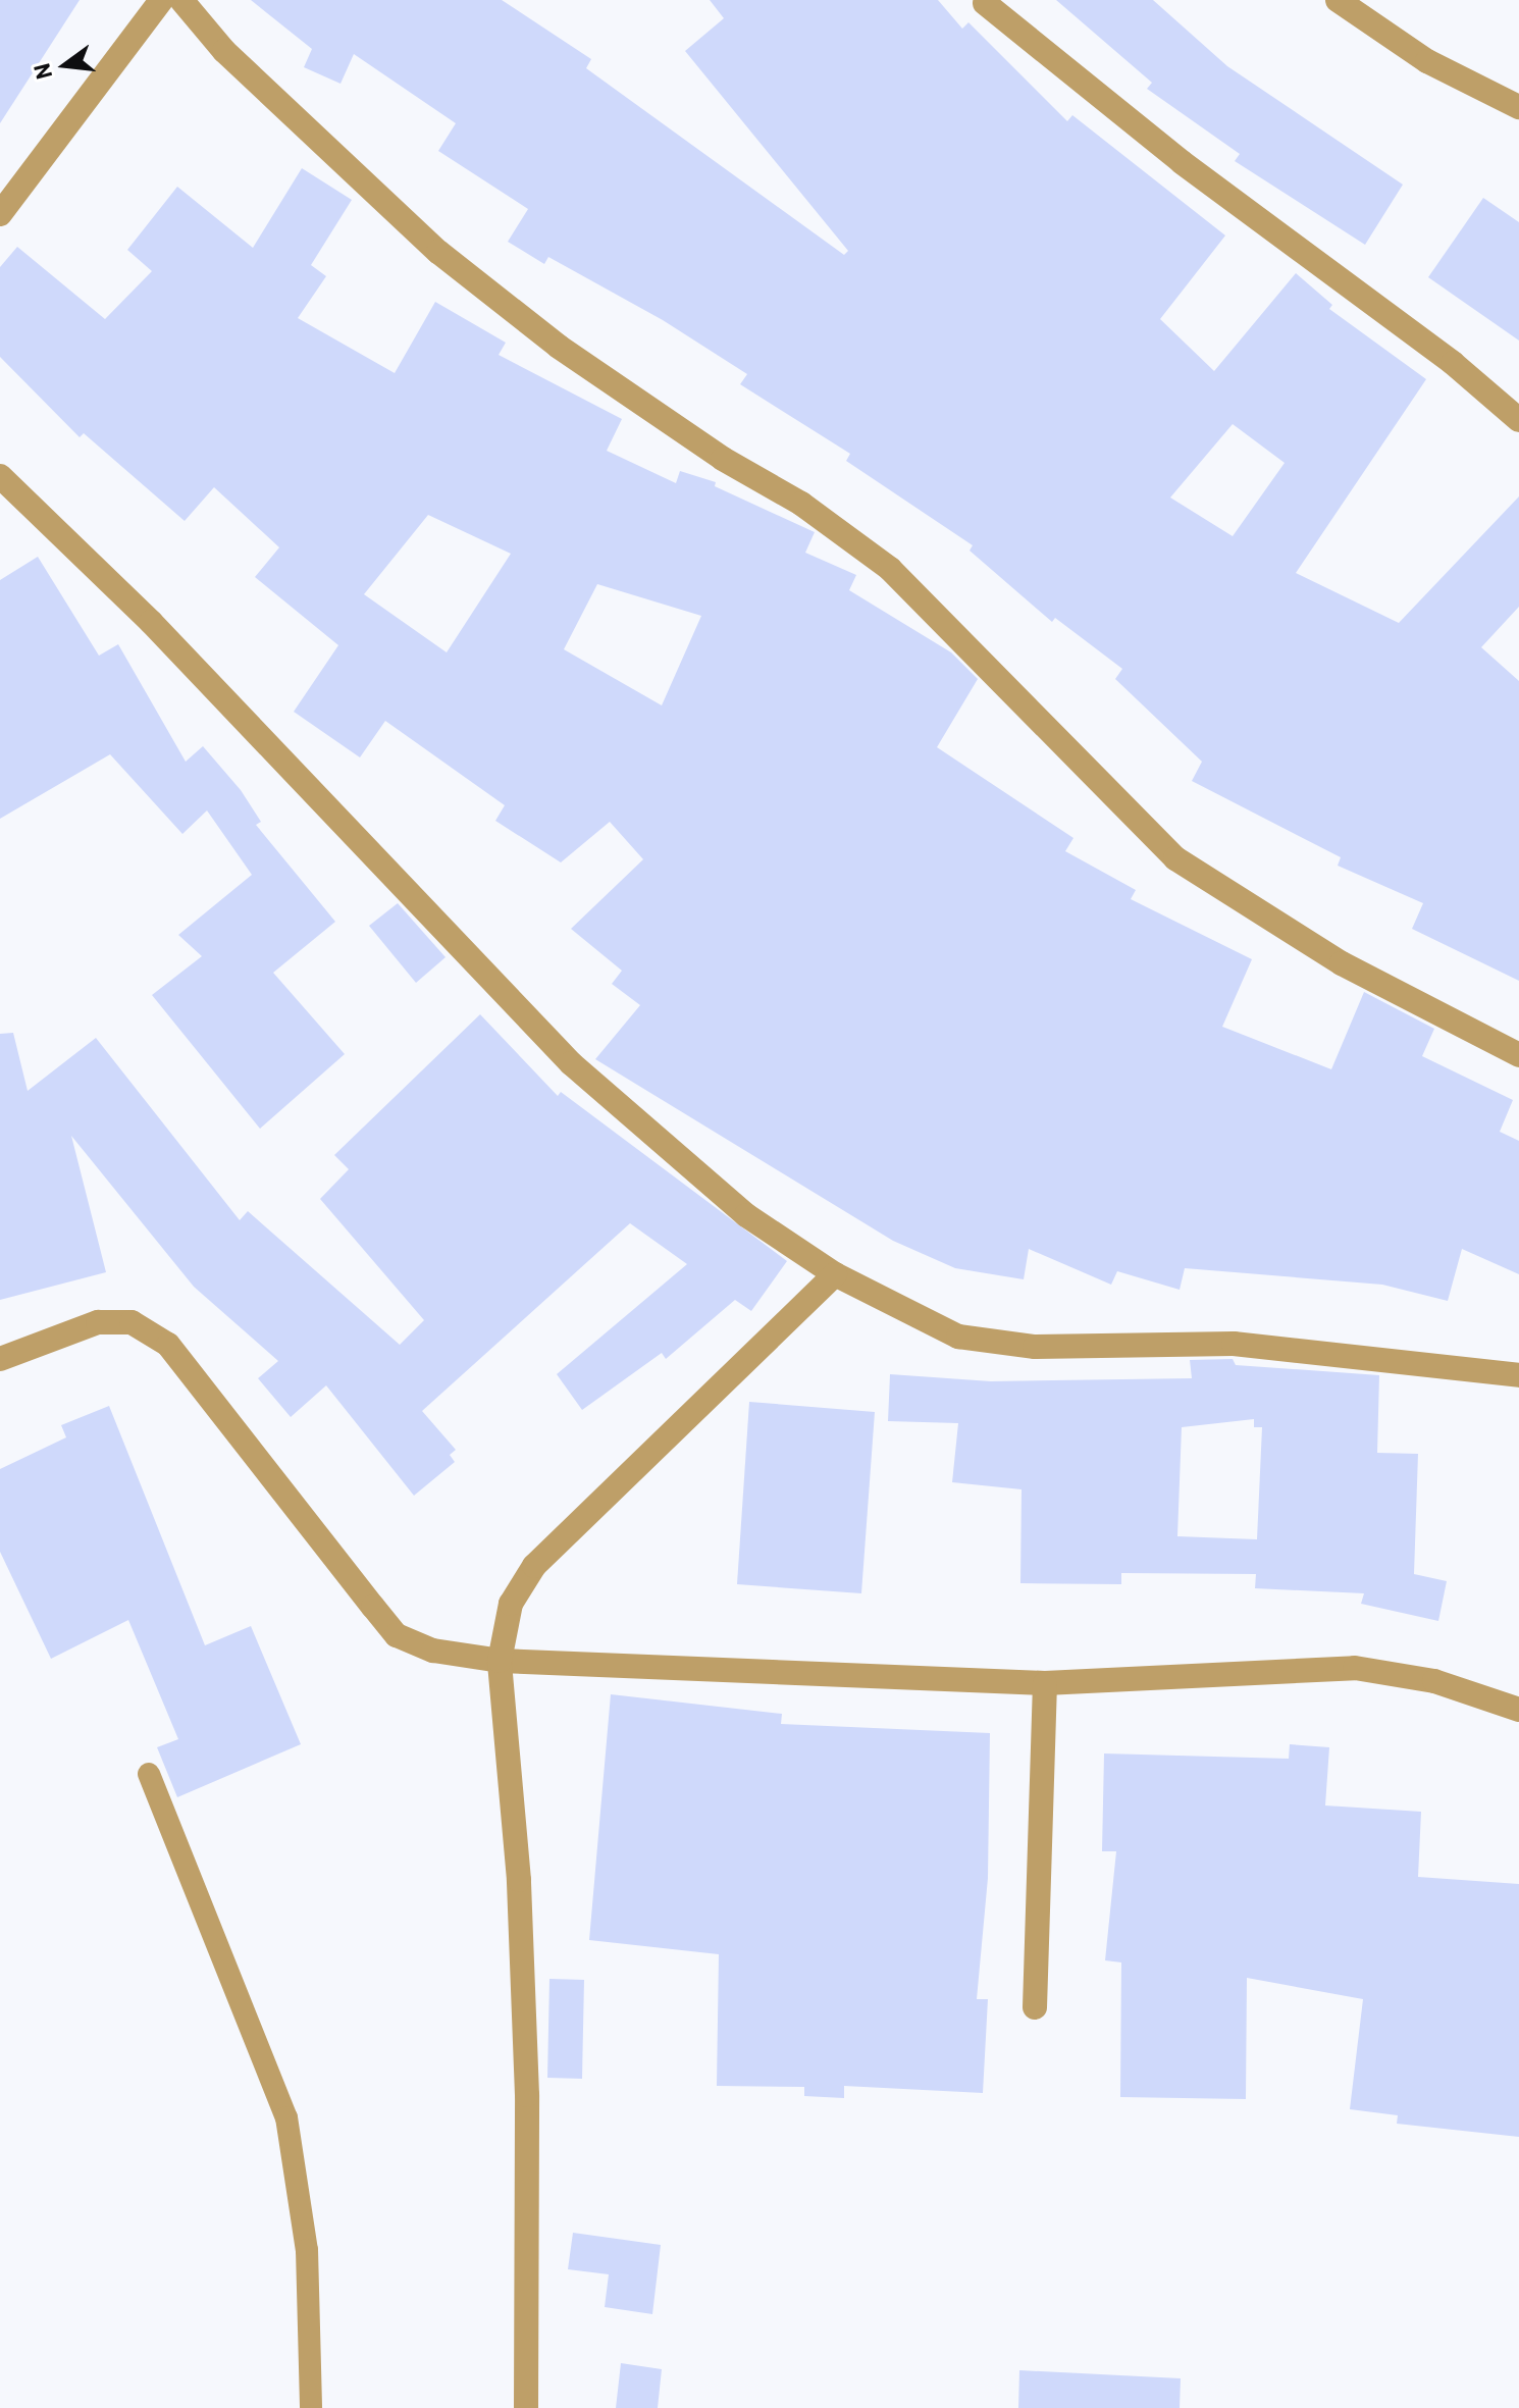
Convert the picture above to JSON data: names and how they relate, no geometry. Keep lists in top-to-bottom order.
{
  "north": "left"
}
